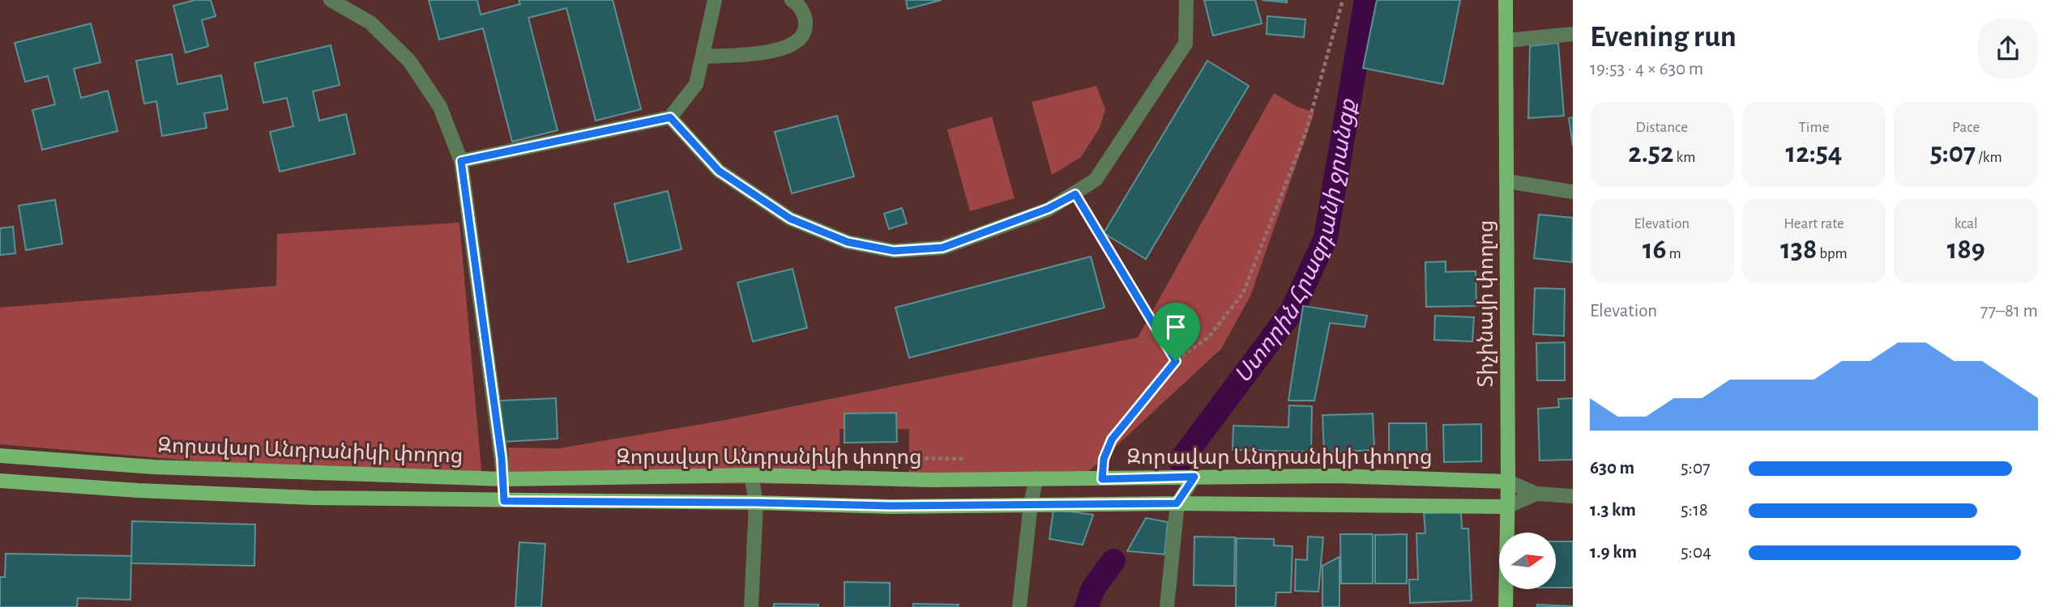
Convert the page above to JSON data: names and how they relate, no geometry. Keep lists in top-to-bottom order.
{
  "streets": {
    "main road": ["Տիչինայի փողոց", "Զորավար Անդրանիկի փողոց"]
  },
  "crossings": [
    ["Տիչինայի փողոց", "Զորավար Անդրանիկի փողոց"]
  ],
  "water": ["Ստորին Հրազդանի ջրանցք"],
  "north": "right",
  "page": {
    "heading": ["Evening run", "19:53 · 4 × 630 m"],
    "stats": [
      ["Distance", "2.52 km"],
      ["Time", "12:54"],
      ["Pace", "5:07 /km"],
      ["Elevation", "16 m"],
      ["Heart rate", "138 bpm"],
      ["kcal", "189"]
    ],
    "chart": ["Elevation", "77–81 m"],
    "list": [
      {
        "name": "630 m",
        "note": "5:07"
      },
      {
        "name": "1.3 km",
        "note": "5:18"
      },
      {
        "name": "1.9 km",
        "note": "5:04"
      }
    ]
  }
}
